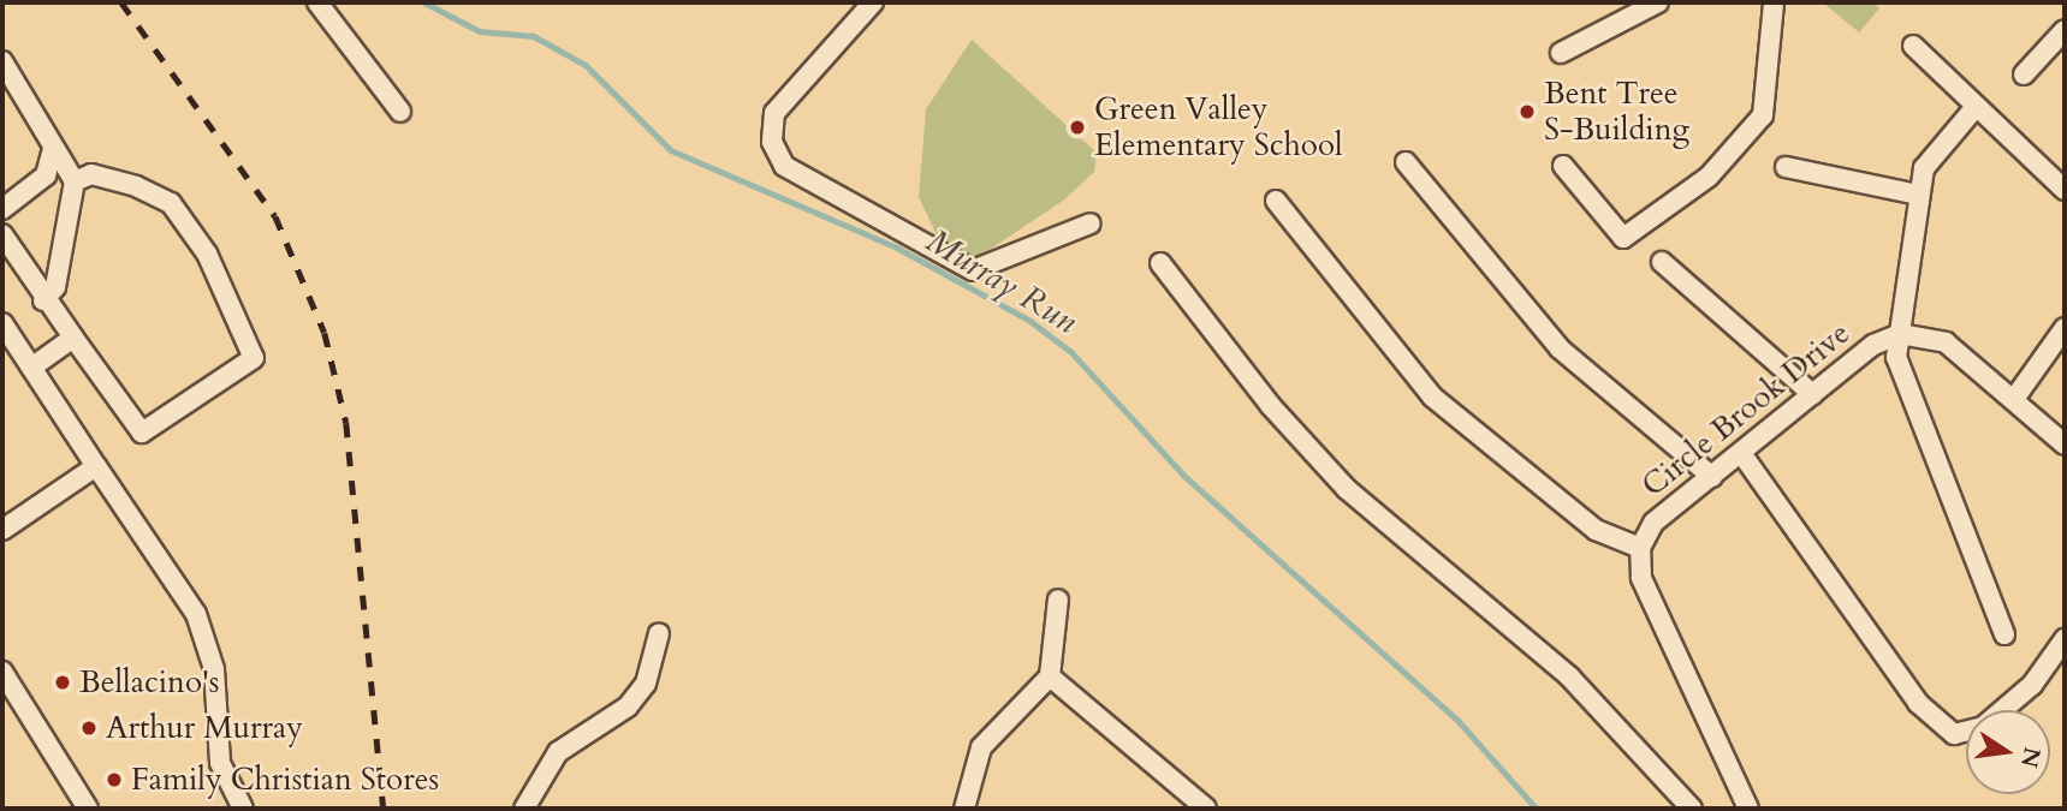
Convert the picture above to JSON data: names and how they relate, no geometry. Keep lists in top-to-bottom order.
{
  "streets": {
    "street": ["Circle Brook Drive"]
  },
  "water": ["Murray Run"],
  "places": [
    "Bent Tree S-Building",
    "Green Valley Elementary School",
    "Bellacino's",
    "Arthur Murray",
    "Family Christian Stores"
  ],
  "north": "right"
}
